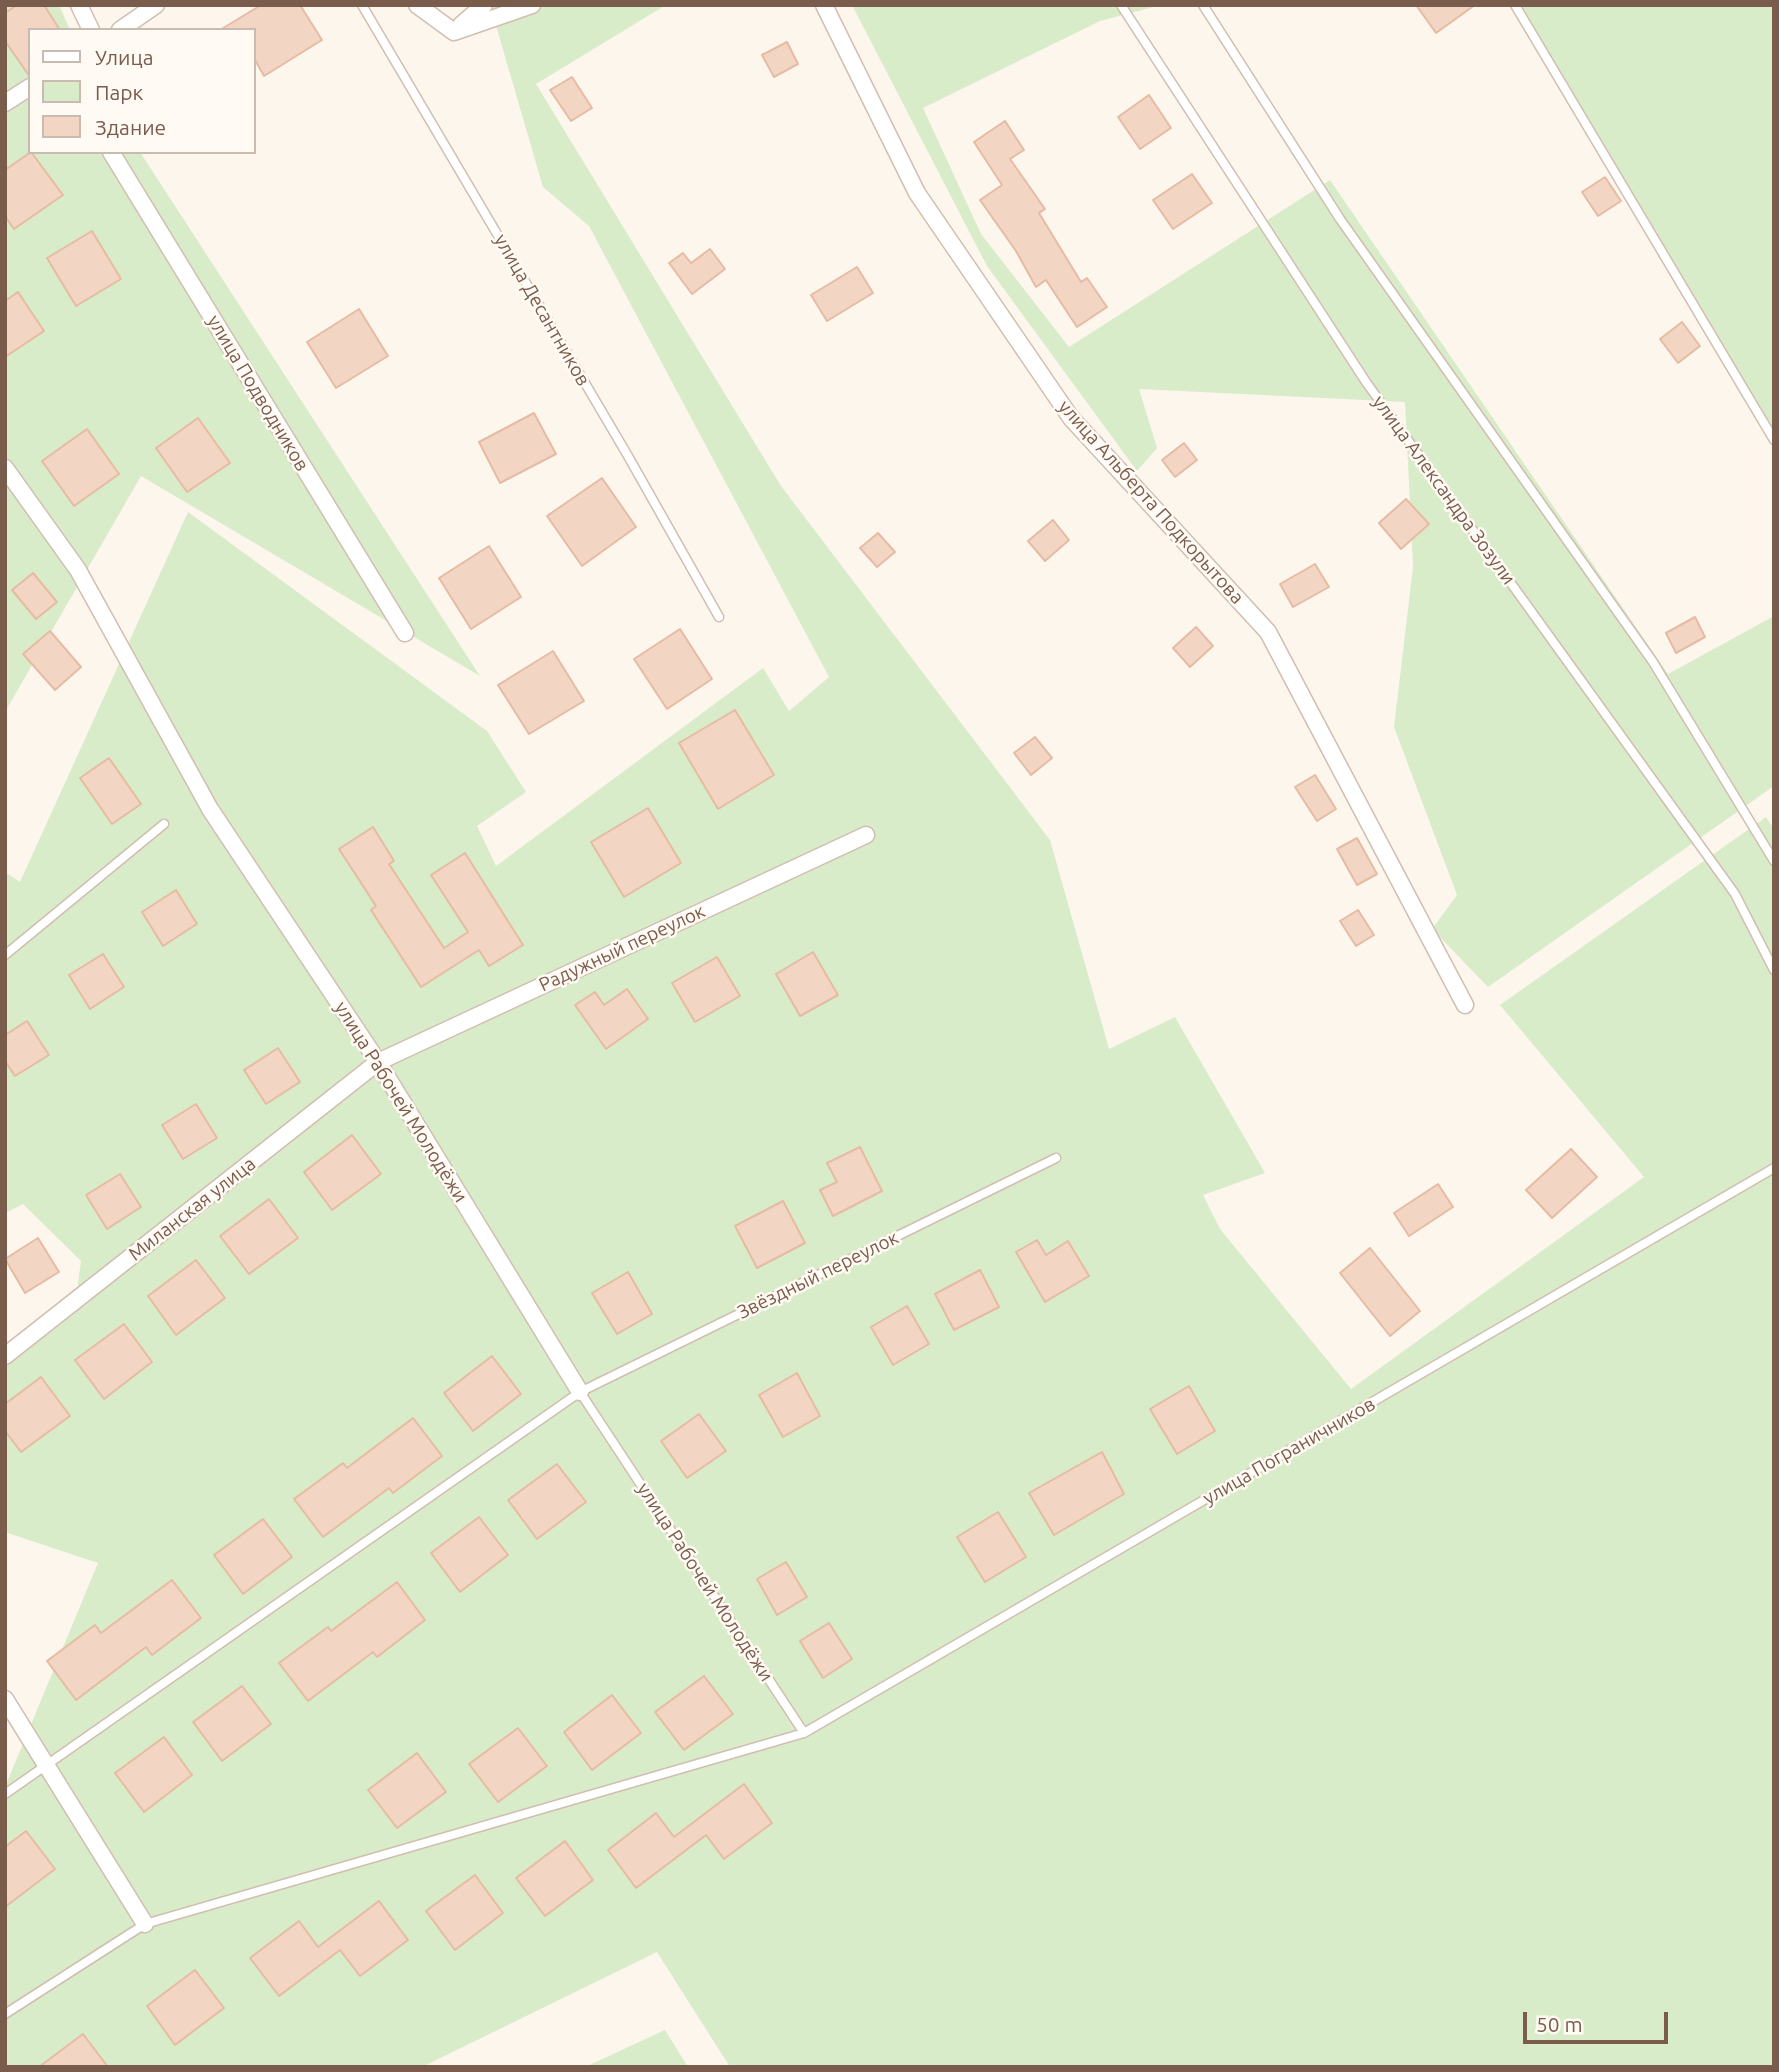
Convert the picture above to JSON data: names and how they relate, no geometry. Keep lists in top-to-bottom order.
{
  "streets": {
    "street": [
      "улица Подводников",
      "улица Альберта Подкорытова",
      "Радужный переулок",
      "улица Рабочей Молодёжи",
      "Миланская улица"
    ],
    "lane": [
      "улица Десантников",
      "улица Александра Зозули",
      "Звёздный переулок",
      "улица Пограничников"
    ]
  },
  "crossings": [
    ["Радужный переулок", "улица Рабочей Молодёжи"],
    ["Радужный переулок", "Миланская улица"],
    ["улица Рабочей Молодёжи", "Миланская улица"],
    ["улица Рабочей Молодёжи", "Звёздный переулок"],
    ["улица Рабочей Молодёжи", "улица Пограничников"]
  ],
  "legend": ["Улица", "Парк", "Здание"],
  "scale_bar": "50 m"
}
